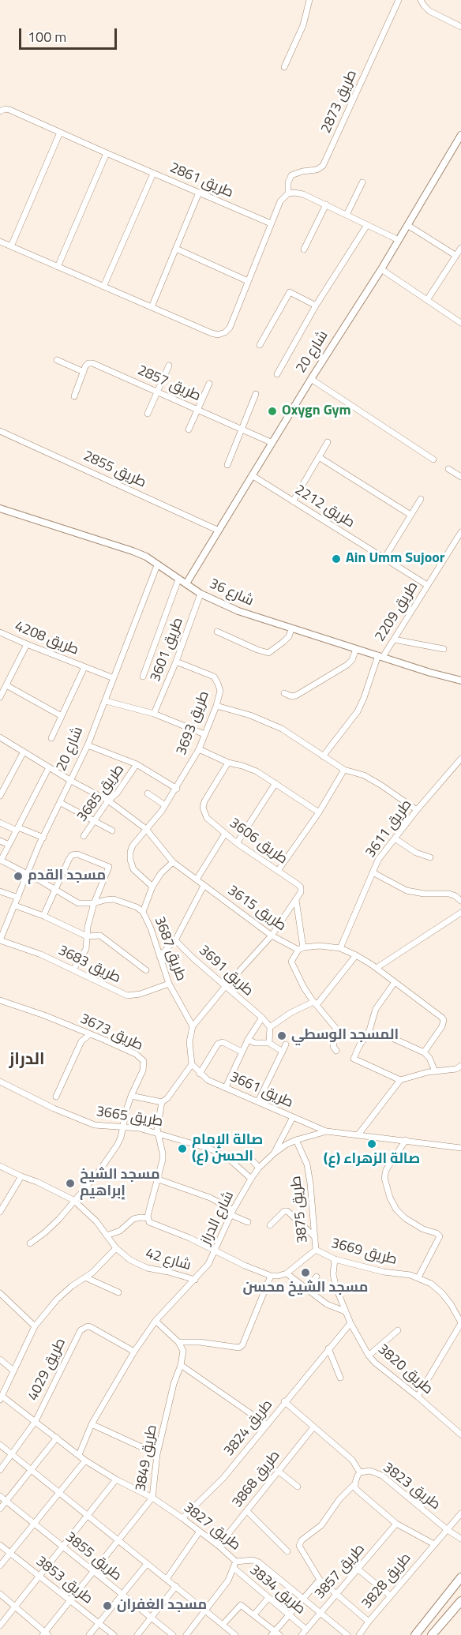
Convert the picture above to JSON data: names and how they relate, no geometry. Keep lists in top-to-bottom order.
{
  "streets": {
    "street": [
      "طريق 2873",
      "طريق 2861",
      "شارع 20",
      "طريق 2857",
      "طريق 2855",
      "طريق 2212",
      "شارع 36",
      "طريق 2209",
      "طريق 4208",
      "طريق 3601",
      "طريق 3693",
      "طريق 3685",
      "طريق 3611",
      "طريق 3606",
      "طريق 3615",
      "طريق 3687",
      "طريق 3683",
      "طريق 3691",
      "طريق 3673",
      "طريق 3661",
      "طريق 3665",
      "طريق 3875",
      "شارع الدراز",
      "طريق 3669",
      "شارع 42",
      "طريق 4029",
      "طريق 3820",
      "طريق 3824",
      "طريق 3849",
      "طريق 3868",
      "طريق 3823",
      "طريق 3827",
      "طريق 3855",
      "طريق 3857",
      "طريق 3853",
      "طريق 3828",
      "طريق 3834"
    ]
  },
  "crossings": [
    ["شارع 20", "طريق 2857"],
    ["شارع 20", "طريق 2855"],
    ["شارع 20", "طريق 2212"],
    ["شارع 20", "شارع 36"],
    ["شارع 20", "طريق 4208"],
    ["شارع 20", "طريق 3615"],
    ["شارع 20", "طريق 3687"],
    ["شارع 20", "طريق 3683"],
    ["طريق 2212", "طريق 2209"],
    ["شارع 36", "طريق 2209"],
    ["شارع 36", "طريق 3601"],
    ["طريق 3601", "طريق 3693"],
    ["طريق 3693", "طريق 3615"],
    ["طريق 3685", "طريق 3615"],
    ["طريق 3611", "طريق 3615"],
    ["طريق 3687", "طريق 3683"],
    ["طريق 3673", "طريق 3665"],
    ["طريق 3673", "شارع 42"],
    ["طريق 3661", "شارع الدراز"],
    ["طريق 3665", "شارع الدراز"],
    ["طريق 3875", "شارع الدراز"],
    ["طريق 3875", "طريق 3669"],
    ["شارع الدراز", "شارع 42"],
    ["شارع الدراز", "طريق 4029"],
    ["شارع الدراز", "طريق 3827"],
    ["طريق 3669", "طريق 3820"],
    ["طريق 4029", "طريق 3827"],
    ["طريق 3820", "طريق 3824"],
    ["طريق 3824", "طريق 3823"],
    ["طريق 3824", "طريق 3827"],
    ["طريق 3849", "طريق 3827"],
    ["طريق 3849", "طريق 3855"],
    ["طريق 3849", "طريق 3853"],
    ["طريق 3868", "طريق 3823"],
    ["طريق 3868", "طريق 3827"],
    ["طريق 3823", "طريق 3828"],
    ["طريق 3827", "طريق 3857"],
    ["طريق 3857", "طريق 3828"],
    ["طريق 3857", "طريق 3834"]
  ],
  "districts": ["الدراز"],
  "places": [
    "Oxygn Gym",
    "Ain Umm Sujoor",
    "مسجد القدم",
    "المسجد الوسطي",
    "(ع) صالة الزهراء",
    "صالة الإمام الحسن (ع)",
    "مسجد الشيخ إبراهيم",
    "مسجد الشيخ محسن",
    "مسجد الغفران"
  ],
  "scale_bar": "100 m"
}
